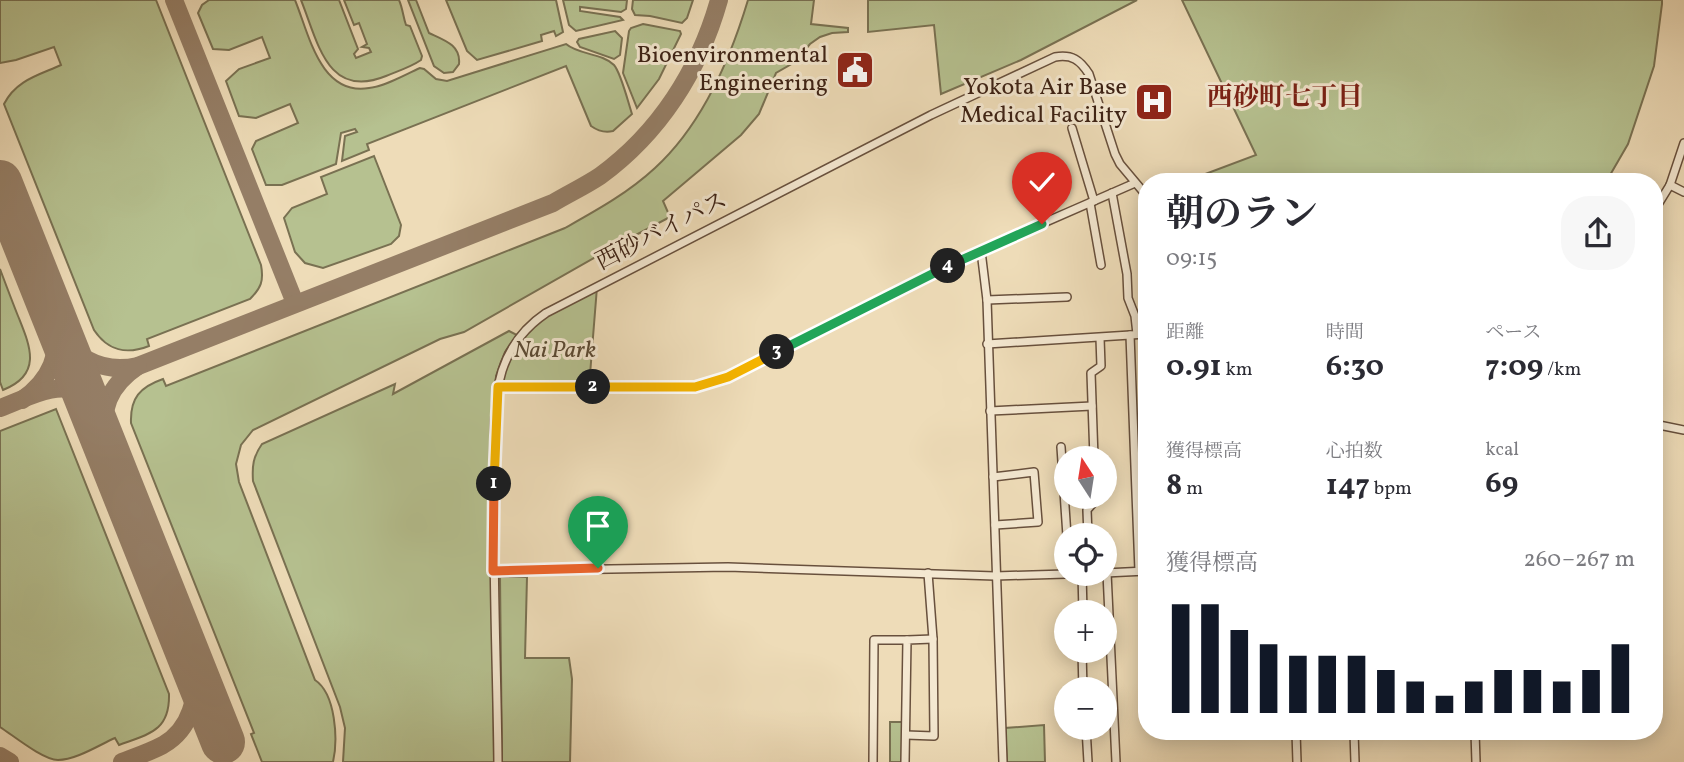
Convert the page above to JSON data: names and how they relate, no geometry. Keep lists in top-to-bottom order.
{
  "streets": {
    "street": ["西砂バイパス"]
  },
  "districts": ["西砂町七丁目"],
  "parks": ["Nai Park"],
  "places": {
    "public building": ["Bioenvironmental Engineering"],
    "hospital": ["Yokota Air Base Medical Facility"]
  },
  "north": "top",
  "page": {
    "heading": ["朝のラン", "09:15"],
    "pins": [
      "4",
      "3",
      "2",
      "1"
    ],
    "stats": [
      ["距離", "0.91 km"],
      ["時間", "6:30"],
      ["ペース", "7:09 /km"],
      ["獲得標高", "8 m"],
      ["心拍数", "147 bpm"],
      ["kcal", "69"]
    ],
    "map_buttons": ["+", "−"],
    "chart": ["獲得標高", "260–267 m"]
  }
}
